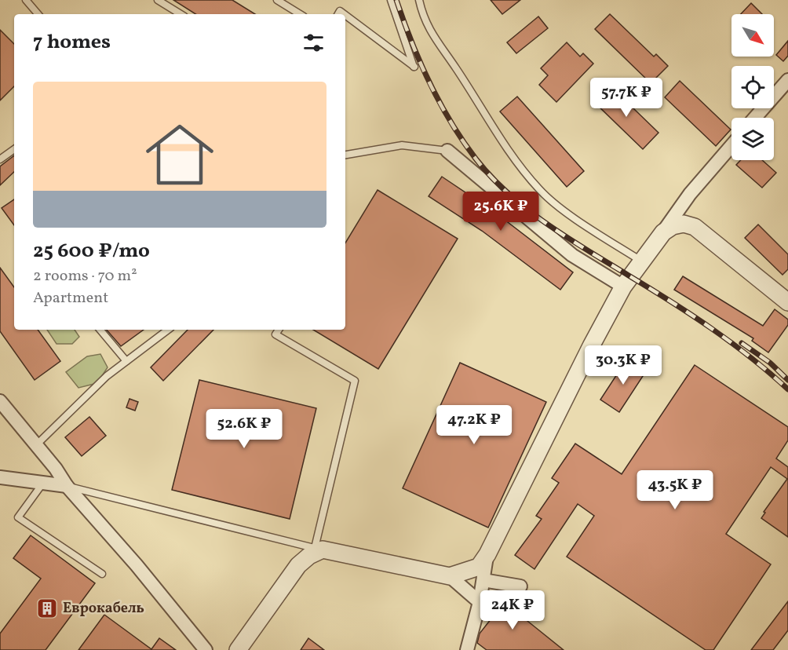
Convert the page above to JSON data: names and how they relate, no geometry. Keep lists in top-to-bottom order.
{
  "places": {
    "building": ["Еврокабель"]
  },
  "north": "bottom right",
  "page": {
    "heading": "7 homes",
    "list": [
      {
        "name": "25 600 ₽/mo",
        "note": "2 rooms · 70 m² · Apartment"
      }
    ],
    "price": [
      "57.7K ₽",
      "25.6K ₽",
      "30.3K ₽",
      "47.2K ₽",
      "52.6K ₽",
      "43.5K ₽",
      "24K ₽"
    ]
  }
}
